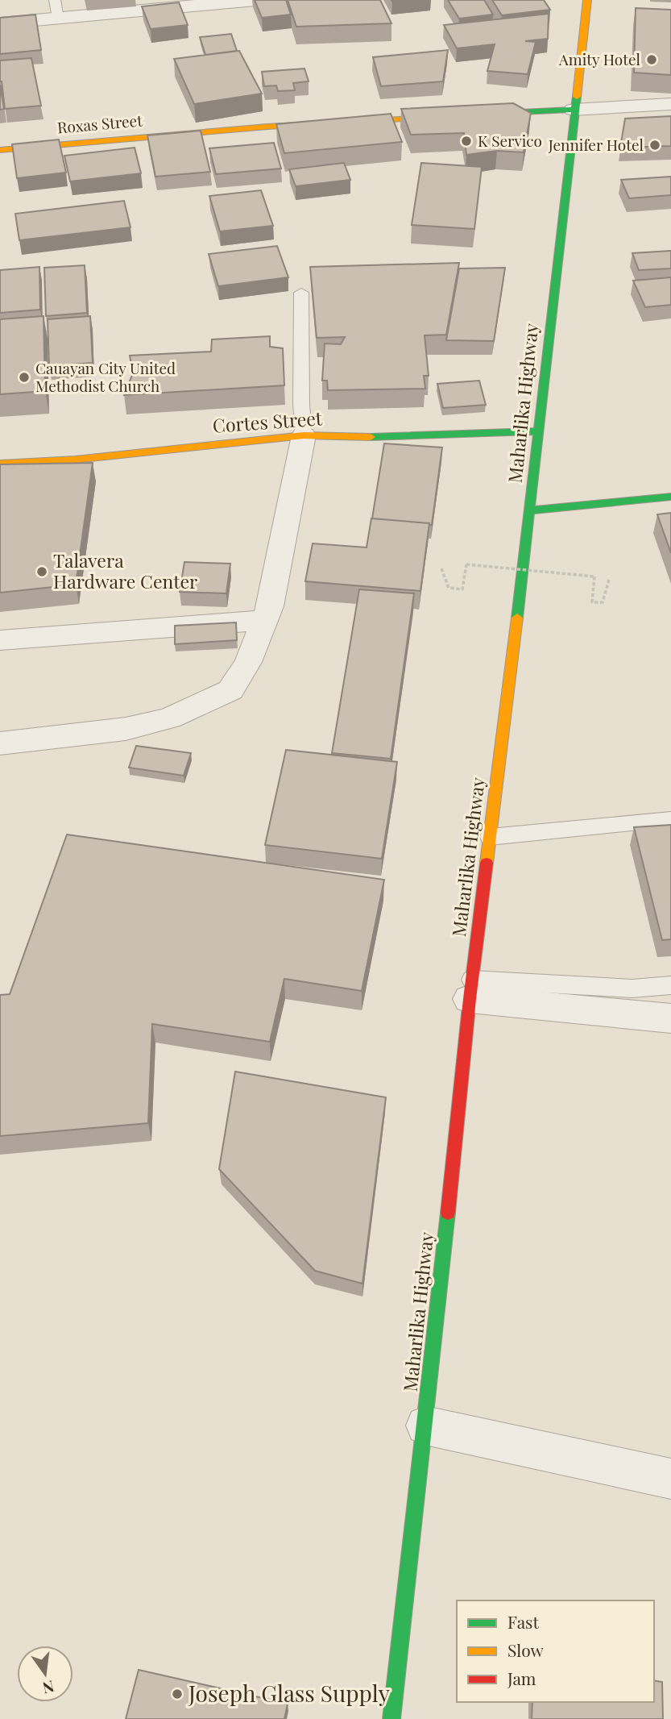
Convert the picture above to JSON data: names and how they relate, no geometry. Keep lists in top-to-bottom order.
{
  "streets": {
    "main road": ["Roxas Street", "Maharlika Highway", "Cortes Street"]
  },
  "crossings": [
    ["Maharlika Highway", "Cortes Street"]
  ],
  "places": [
    "Amity Hotel",
    "K Servico",
    "Jennifer Hotel",
    "Cauayan City United Methodist Church",
    "Talavera Hardware Center",
    "Joseph Glass Supply"
  ],
  "legend": ["Fast", "Slow", "Jam"],
  "north": "bottom"
}
